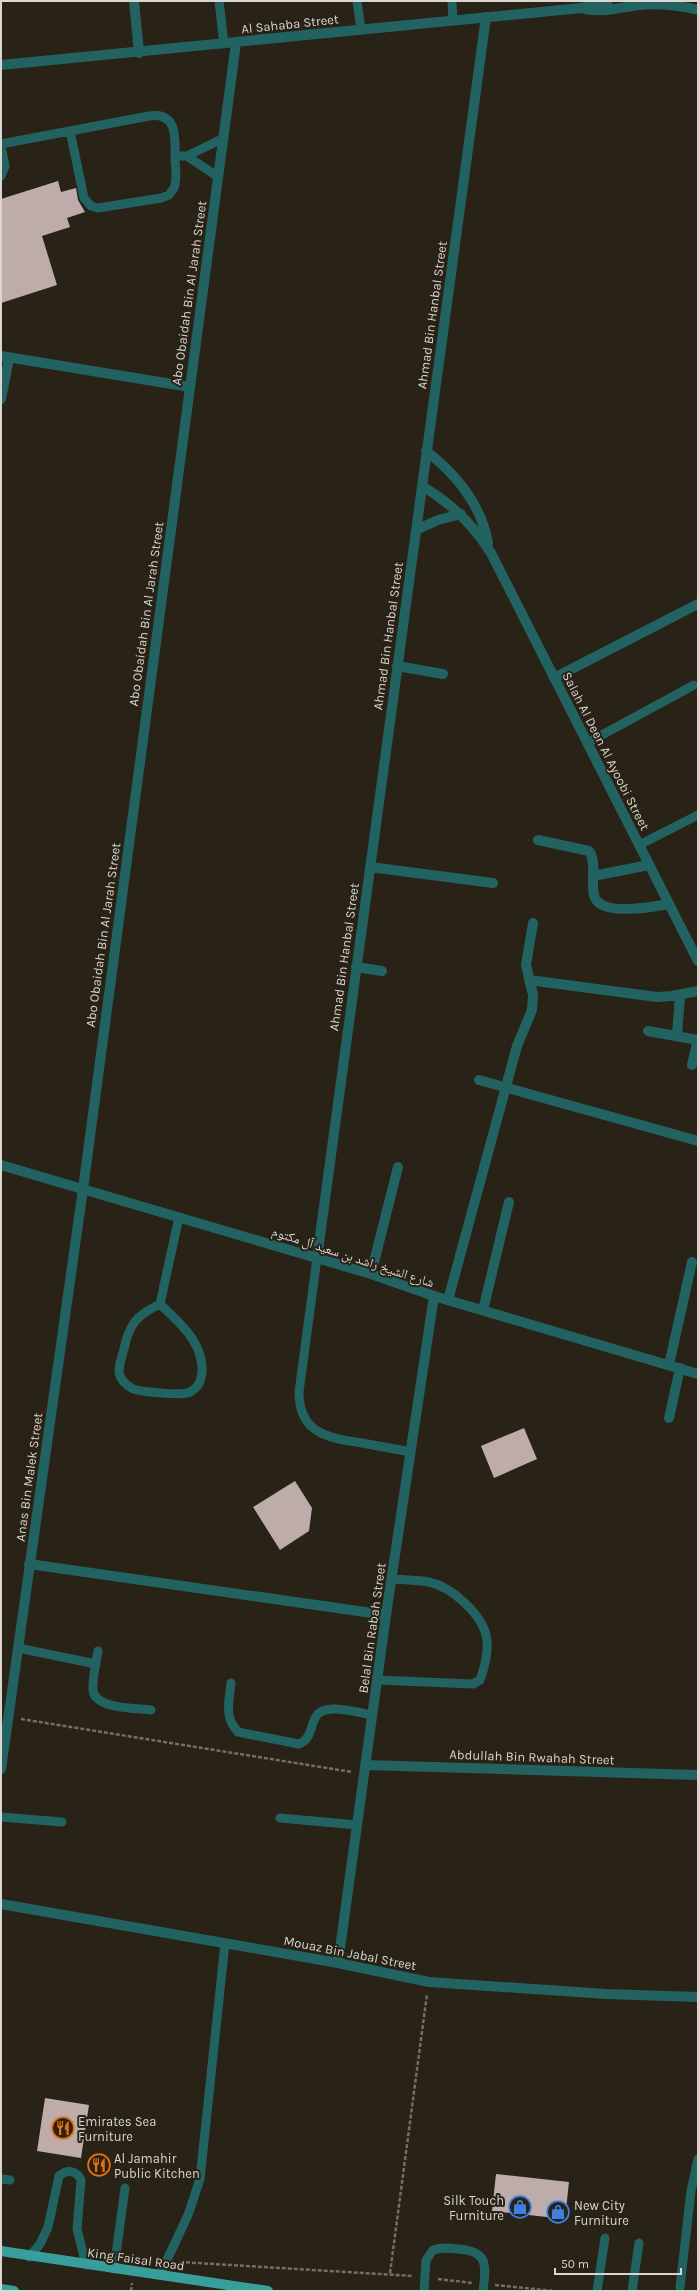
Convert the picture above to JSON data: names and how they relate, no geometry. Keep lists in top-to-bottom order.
{
  "streets": {
    "main road": ["King Faisal Road"],
    "street": [
      "Al Sahaba Street",
      "Abo Obaidah Bin Al Jarah Street",
      "Ahmad Bin Hanbal Street",
      "Salah Al Deen Al Ayoobi Street",
      "شارع الشيخ راشد بن سعيد آل مكتوم",
      "Anas Bin Malek Street",
      "Belal Bin Rabah Street",
      "Abdullah Bin Rwahah Street",
      "Mouaz Bin Jabal Street"
    ]
  },
  "crossings": [
    ["Al Sahaba Street", "Abo Obaidah Bin Al Jarah Street"],
    ["Al Sahaba Street", "Ahmad Bin Hanbal Street"],
    ["Abo Obaidah Bin Al Jarah Street", "شارع الشيخ راشد بن سعيد آل مكتوم"],
    ["Abo Obaidah Bin Al Jarah Street", "Anas Bin Malek Street"],
    ["Ahmad Bin Hanbal Street", "Salah Al Deen Al Ayoobi Street"],
    ["Ahmad Bin Hanbal Street", "شارع الشيخ راشد بن سعيد آل مكتوم"],
    ["شارع الشيخ راشد بن سعيد آل مكتوم", "Anas Bin Malek Street"],
    ["شارع الشيخ راشد بن سعيد آل مكتوم", "Belal Bin Rabah Street"],
    ["Belal Bin Rabah Street", "Abdullah Bin Rwahah Street"],
    ["Belal Bin Rabah Street", "Mouaz Bin Jabal Street"]
  ],
  "places": {
    "restaurant": ["Emirates Sea Furniture", "Al Jamahir Public Kitchen"],
    "shop": ["Silk Touch Furniture", "New City Furniture"]
  },
  "scale_bar": "50 m"
}
